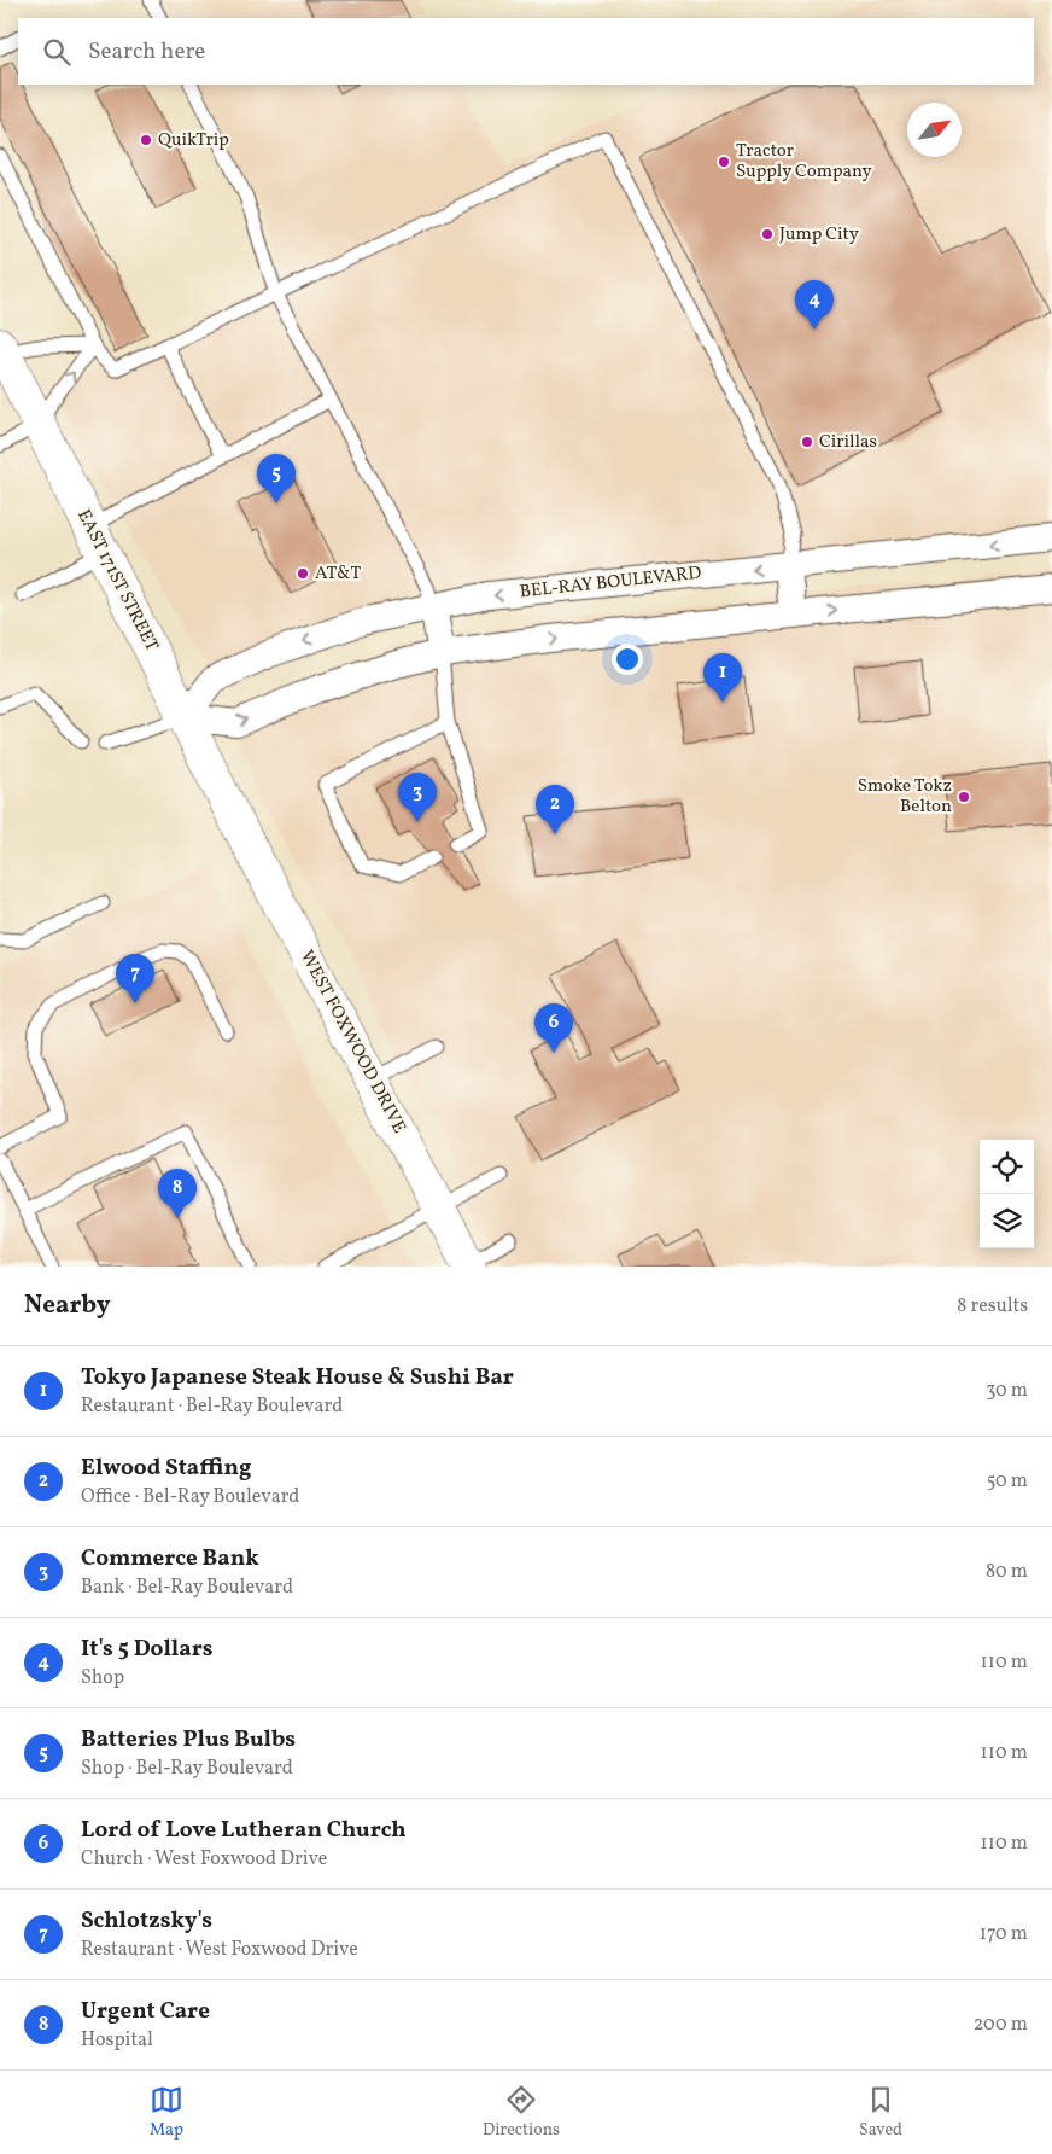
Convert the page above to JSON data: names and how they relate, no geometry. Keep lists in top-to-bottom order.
{
  "streets": {
    "main road": ["EAST 171ST STREET", "WEST FOXWOOD DRIVE"],
    "street": ["BEL-RAY BOULEVARD"]
  },
  "crossings": [
    ["EAST 171ST STREET", "BEL-RAY BOULEVARD"],
    ["EAST 171ST STREET", "WEST FOXWOOD DRIVE"]
  ],
  "places": [
    "QuikTrip",
    "Tractor Supply Company",
    "Jump City",
    "Cirillas",
    "AT&T",
    "Smoke Tokz Belton"
  ],
  "north": "top right",
  "page": {
    "search": "Search here",
    "pins": [
      "4",
      "5",
      "1",
      "3",
      "2",
      "7",
      "6",
      "8"
    ],
    "heading": ["Nearby", "8 results"],
    "list": [
      {
        "mark": "1",
        "name": "Tokyo Japanese Steak House & Sushi Bar",
        "note": "Restaurant · Bel-Ray Boulevard",
        "value": "30 m"
      },
      {
        "mark": "2",
        "name": "Elwood Staffing",
        "note": "Office · Bel-Ray Boulevard",
        "value": "50 m"
      },
      {
        "mark": "3",
        "name": "Commerce Bank",
        "note": "Bank · Bel-Ray Boulevard",
        "value": "80 m"
      },
      {
        "mark": "4",
        "name": "It's 5 Dollars",
        "note": "Shop",
        "value": "110 m"
      },
      {
        "mark": "5",
        "name": "Batteries Plus Bulbs",
        "note": "Shop · Bel-Ray Boulevard",
        "value": "110 m"
      },
      {
        "mark": "6",
        "name": "Lord of Love Lutheran Church",
        "note": "Church · West Foxwood Drive",
        "value": "110 m"
      },
      {
        "mark": "7",
        "name": "Schlotzsky's",
        "note": "Restaurant · West Foxwood Drive",
        "value": "170 m"
      },
      {
        "mark": "8",
        "name": "Urgent Care",
        "note": "Hospital",
        "value": "200 m"
      }
    ],
    "nav": ["Map", "Directions", "Saved"]
  }
}
